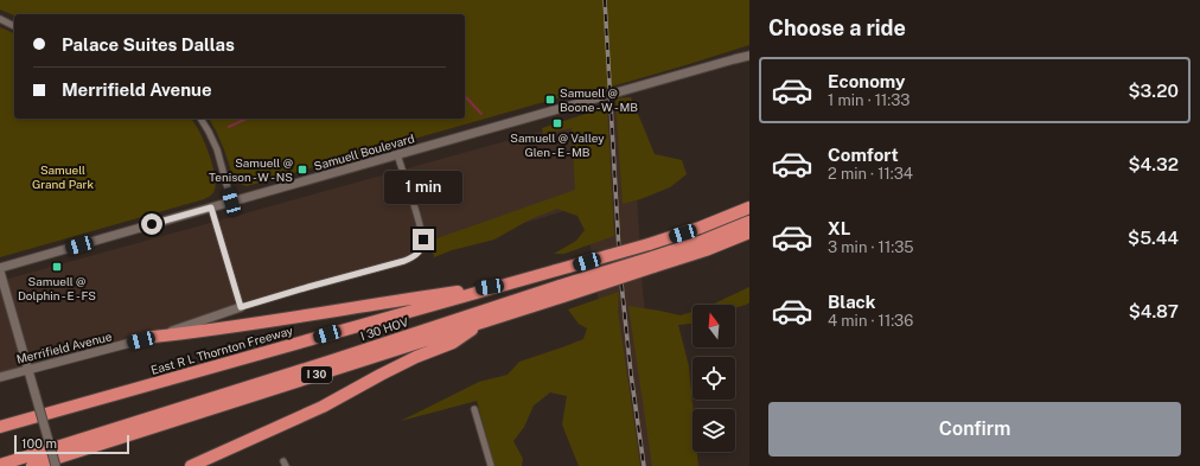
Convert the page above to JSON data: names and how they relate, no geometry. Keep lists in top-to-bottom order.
{
  "streets": {
    "highway": ["I 30 HOV", "East R L Thornton Freeway", "I 30"],
    "main road": ["Samuell Boulevard", "Merrifield Avenue"]
  },
  "crossings": [
    ["Samuell Boulevard", "Merrifield Avenue"],
    ["I 30 HOV", "I 30"]
  ],
  "parks": ["Samuell Grand Park"],
  "places": {
    "transit": [
      "Samuell @ Boone - W - MB",
      "Samuell @ Valley Glen - E - MB",
      "Samuell @ Tenison - W - NS",
      "Samuell @ Dolphin - E - FS"
    ]
  },
  "scale_bar": "100 m",
  "north": "top",
  "page": {
    "heading": "Choose a ride",
    "banner": ["Palace Suites Dallas", "Merrifield Avenue"],
    "list": [
      {
        "name": "Economy",
        "note": "1 min · 11:33",
        "value": "$3.20"
      },
      {
        "name": "Comfort",
        "note": "2 min · 11:34",
        "value": "$4.32"
      },
      {
        "name": "XL",
        "note": "3 min · 11:35",
        "value": "$5.44"
      },
      {
        "name": "Black",
        "note": "4 min · 11:36",
        "value": "$4.87"
      }
    ],
    "bubble": "1 min",
    "buttons": "Confirm",
    "scale": "100 m"
  }
}
